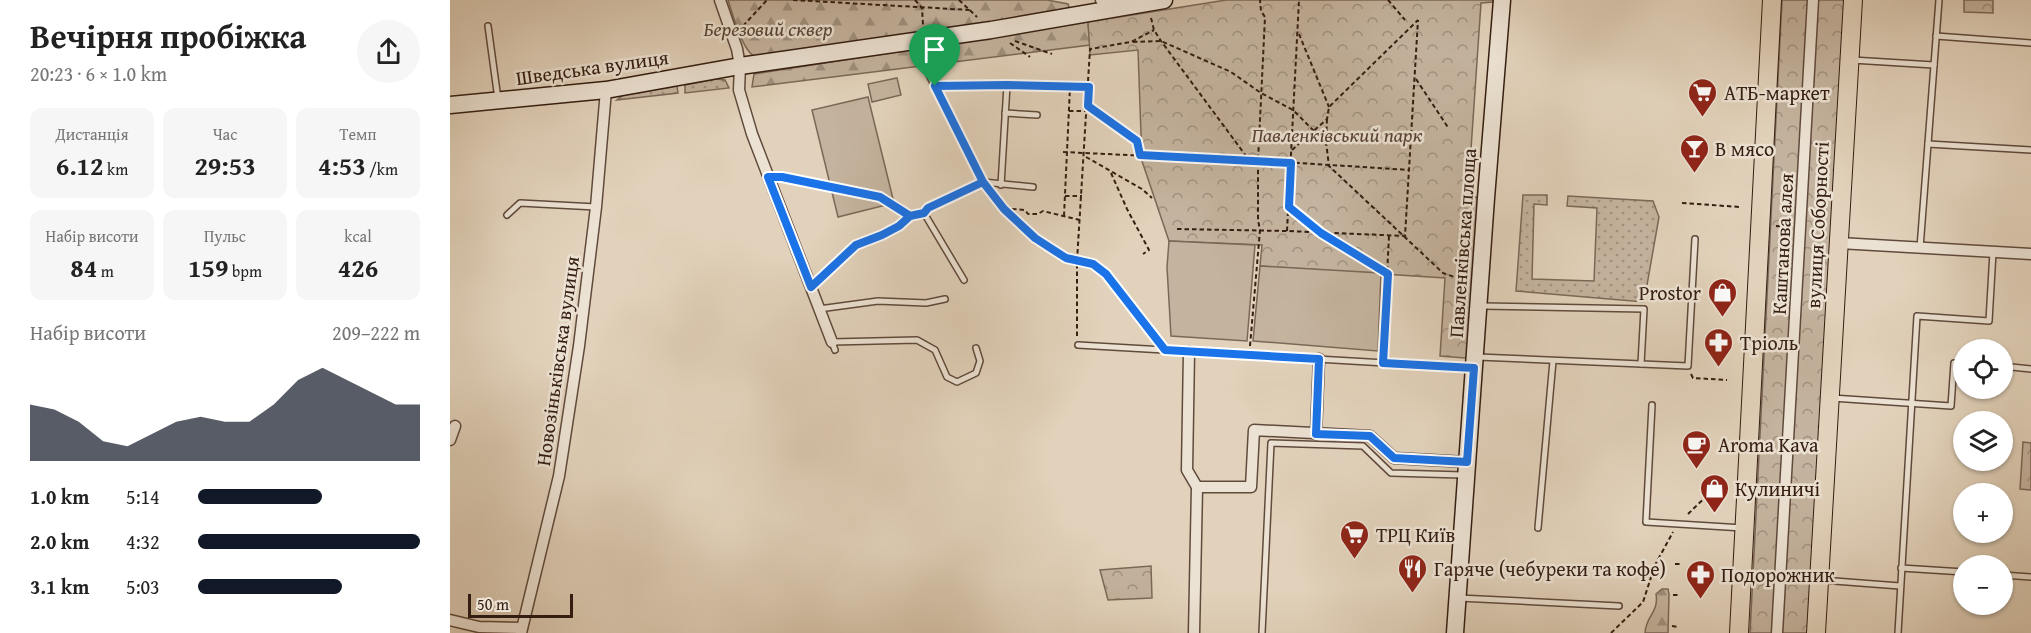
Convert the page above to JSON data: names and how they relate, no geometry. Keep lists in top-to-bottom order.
{
  "streets": {
    "main road": ["вулиця Соборності"],
    "street": [
      "Шведська вулиця",
      "Павленківська площа",
      "Каштанова алея",
      "Новозіньківська вулиця"
    ]
  },
  "crossings": [
    ["Шведська вулиця", "Новозіньківська вулиця"]
  ],
  "parks": ["Березовий сквер", "Павленківський парк"],
  "places": {
    "supermarket": ["АТБ-маркет", "ТРЦ Київ"],
    "bar": ["В мясо"],
    "shop": ["Prostor", "Кулиничі"],
    "pharmacy": ["Тріоль", "Подорожник"],
    "cafe": ["Aroma Kava"],
    "restaurant": ["Гаряче (чебуреки та кофе)"]
  },
  "scale_bar": "50 m",
  "page": {
    "heading": ["Вечірня пробіжка", "20:23 · 6 × 1.0 km"],
    "stats": [
      ["Дистанція", "6.12 km"],
      ["Час", "29:53"],
      ["Темп", "4:53 /km"],
      ["Набір висоти", "84 m"],
      ["Пульс", "159 bpm"],
      ["kcal", "426"]
    ],
    "chart": ["Набір висоти", "209–222 m"],
    "map_buttons": ["+", "−"],
    "list": [
      {
        "name": "1.0 km",
        "note": "5:14"
      },
      {
        "name": "2.0 km",
        "note": "4:32"
      },
      {
        "name": "3.1 km",
        "note": "5:03"
      }
    ],
    "scale": "50 m"
  }
}
